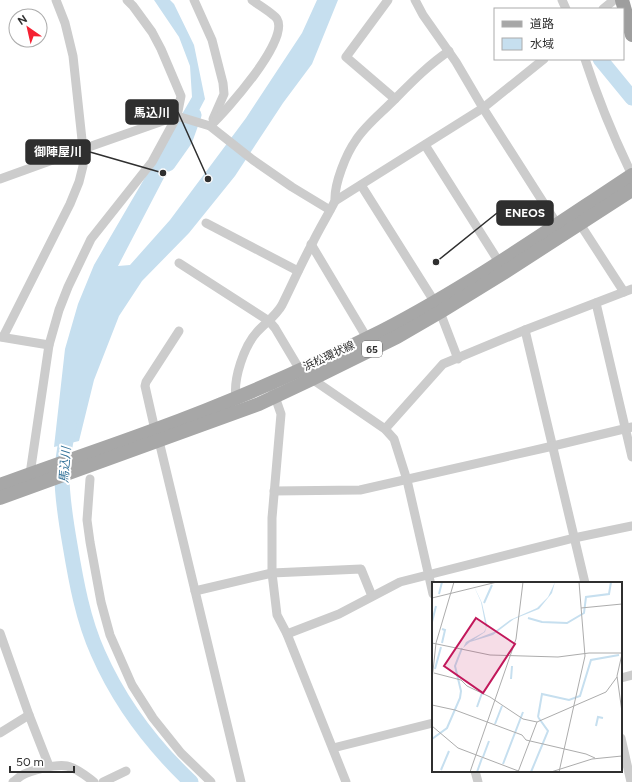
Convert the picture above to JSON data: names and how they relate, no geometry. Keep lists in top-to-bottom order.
{
  "streets": {
    "main road": ["65", "浜松環状線"]
  },
  "water": ["馬込川"],
  "places": ["御陣屋川", "馬込川", "ENEOS"],
  "legend": ["道路", "水域"],
  "scale_bar": "50 m",
  "north": "top left"
}
